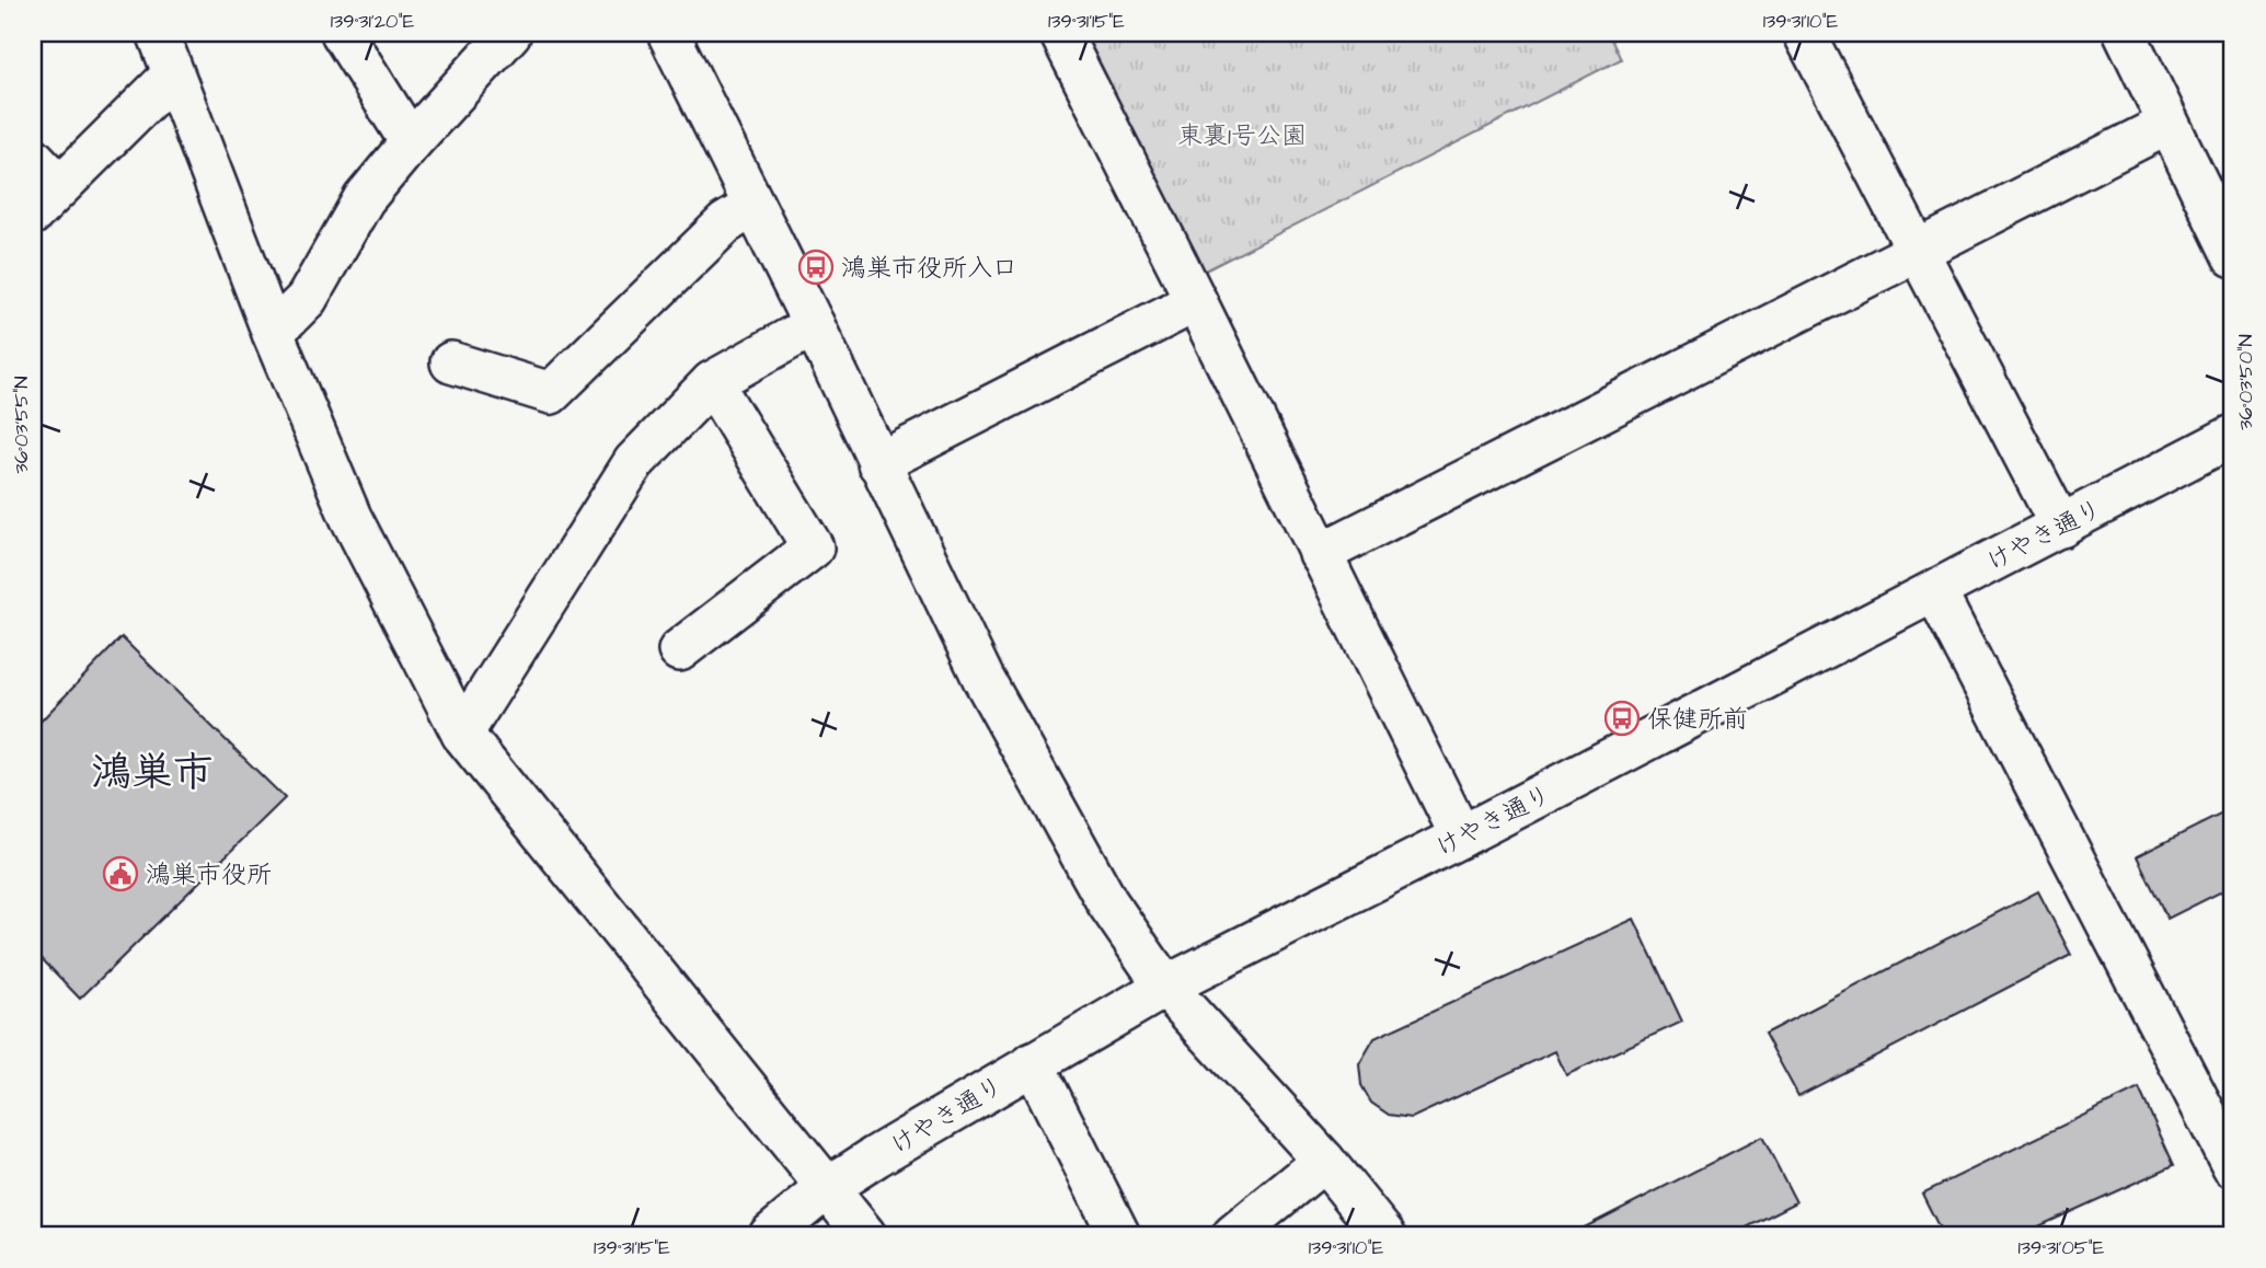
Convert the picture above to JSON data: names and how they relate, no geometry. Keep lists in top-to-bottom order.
{
  "streets": {
    "street": ["けやき通り"]
  },
  "districts": ["鴻巣市"],
  "parks": ["東裏1号公園"],
  "places": {
    "bus stop": ["鴻巣市役所入口", "保健所前"],
    "public building": ["鴻巣市役所"]
  },
  "coordinates": [
    "139°31'20\"E",
    "139°31'15\"E",
    "139°31'10\"E",
    "36°03'50\"N",
    "36°03'55\"N",
    "139°31'05\"E"
  ]
}
